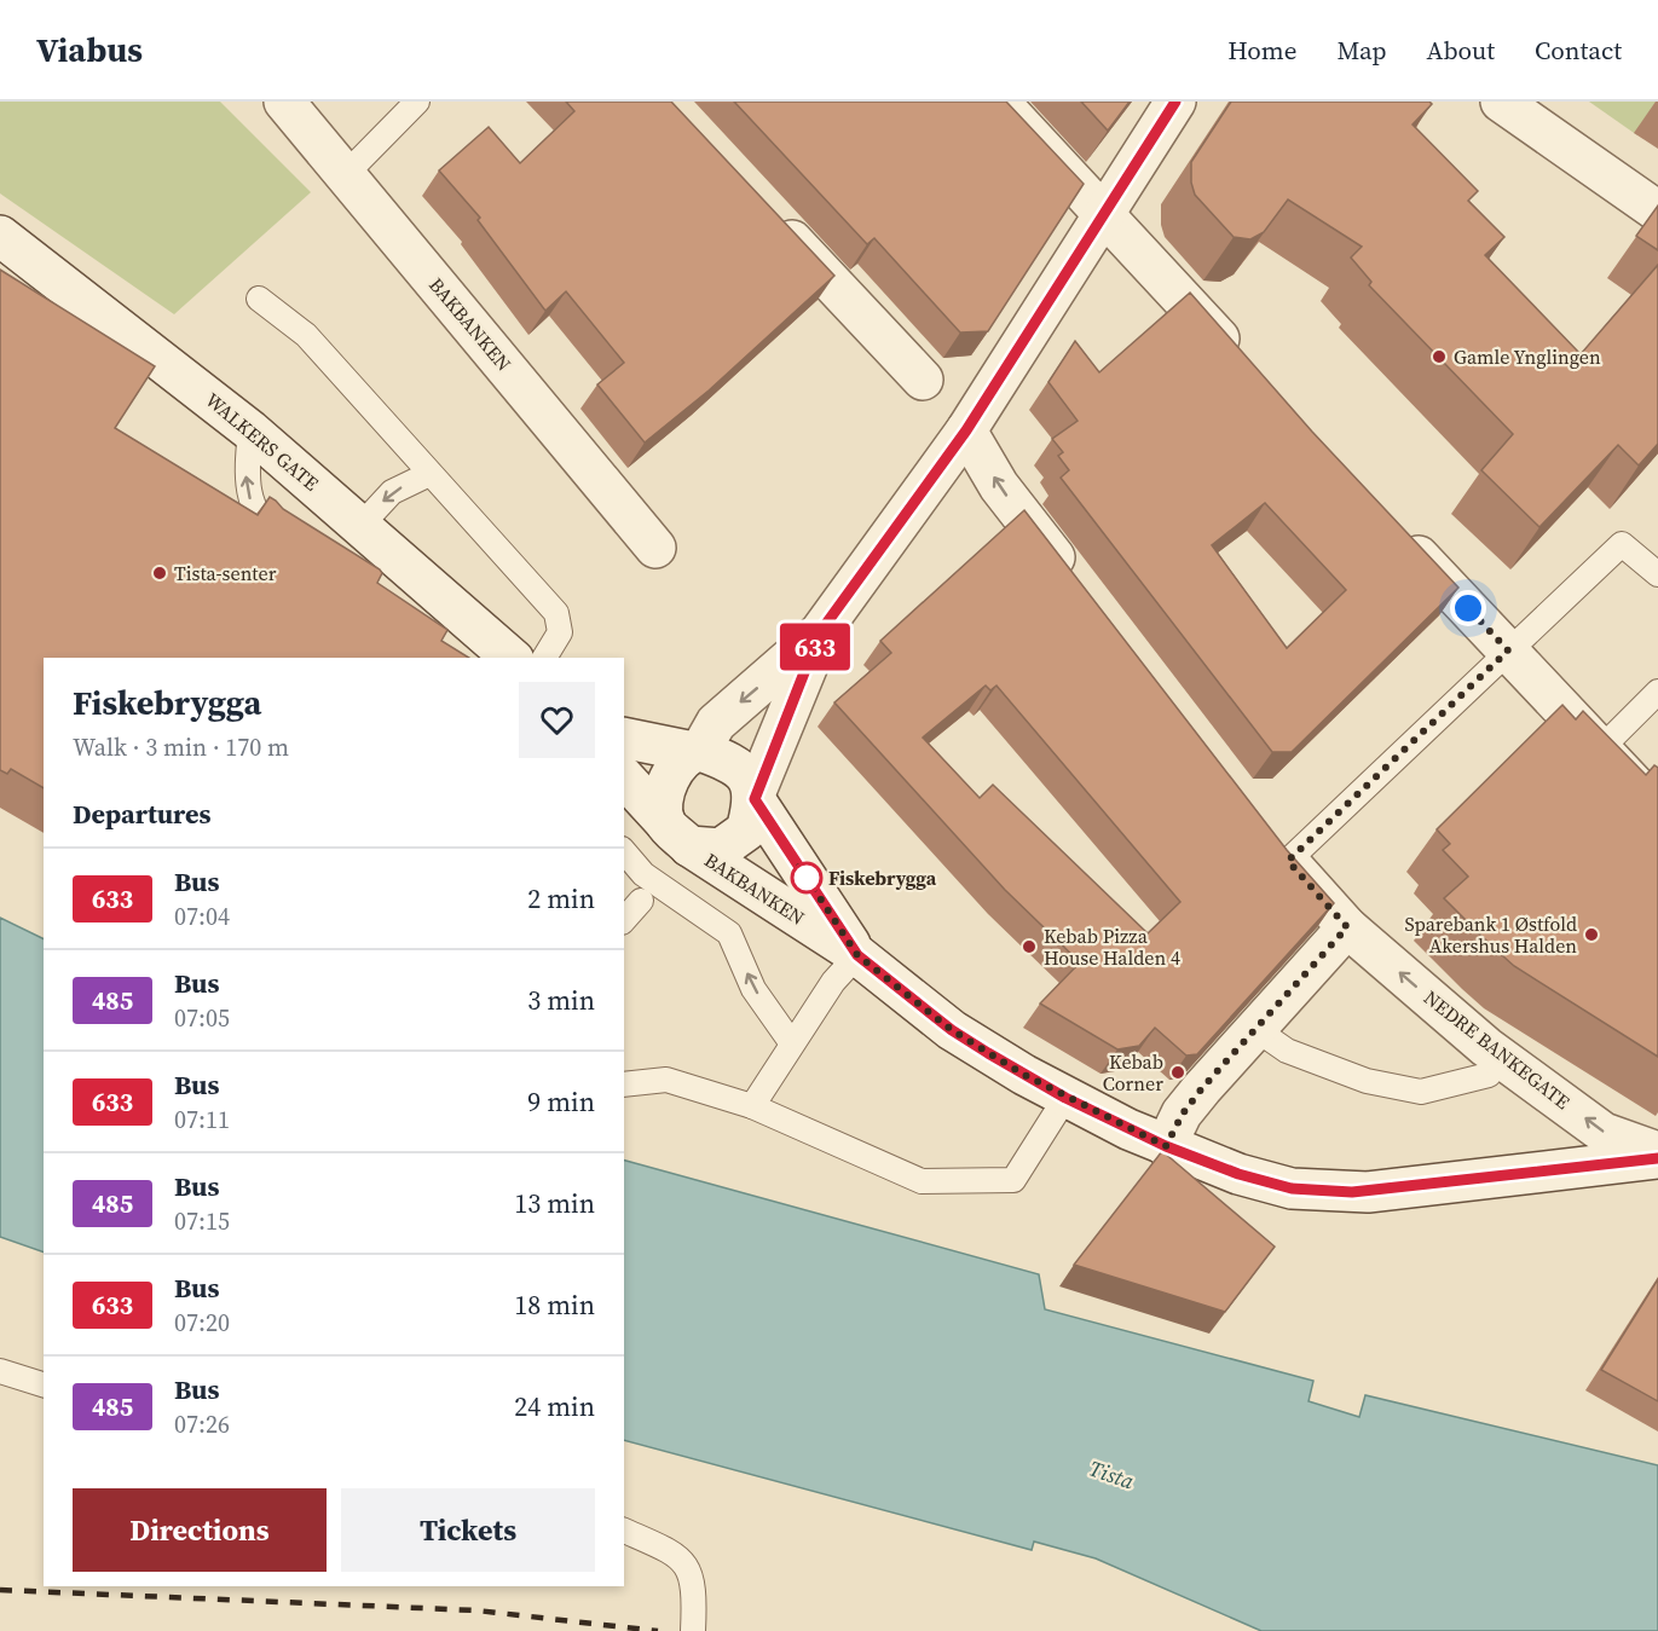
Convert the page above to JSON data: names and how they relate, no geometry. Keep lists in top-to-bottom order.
{
  "streets": {
    "street": ["BAKBANKEN", "WALKERS GATE", "NEDRE BANKEGATE"]
  },
  "crossings": [
    ["BAKBANKEN", "NEDRE BANKEGATE"]
  ],
  "water": ["Tista"],
  "places": [
    "Gamle Ynglingen",
    "Tista-senter",
    "Fiskebrygga",
    "Sparebank 1 Østfold Akershus Halden",
    "Kebab Pizza House Halden 4",
    "Kebab Corner"
  ],
  "lines": ["bus line 633"],
  "page": {
    "header": "Viabus",
    "nav": [
      "Home",
      "Map",
      "About",
      "Contact"
    ],
    "on_map": "633",
    "heading": [
      ["Fiskebrygga", "Walk · 3 min · 170 m"],
      "Departures"
    ],
    "list": [
      {
        "mark": "633",
        "name": "Bus",
        "note": "07:04",
        "value": "2 min"
      },
      {
        "mark": "485",
        "name": "Bus",
        "note": "07:05",
        "value": "3 min"
      },
      {
        "mark": "633",
        "name": "Bus",
        "note": "07:11",
        "value": "9 min"
      },
      {
        "mark": "485",
        "name": "Bus",
        "note": "07:15",
        "value": "13 min"
      },
      {
        "mark": "633",
        "name": "Bus",
        "note": "07:20",
        "value": "18 min"
      },
      {
        "mark": "485",
        "name": "Bus",
        "note": "07:26",
        "value": "24 min"
      }
    ],
    "buttons": ["Directions", "Tickets"]
  }
}
